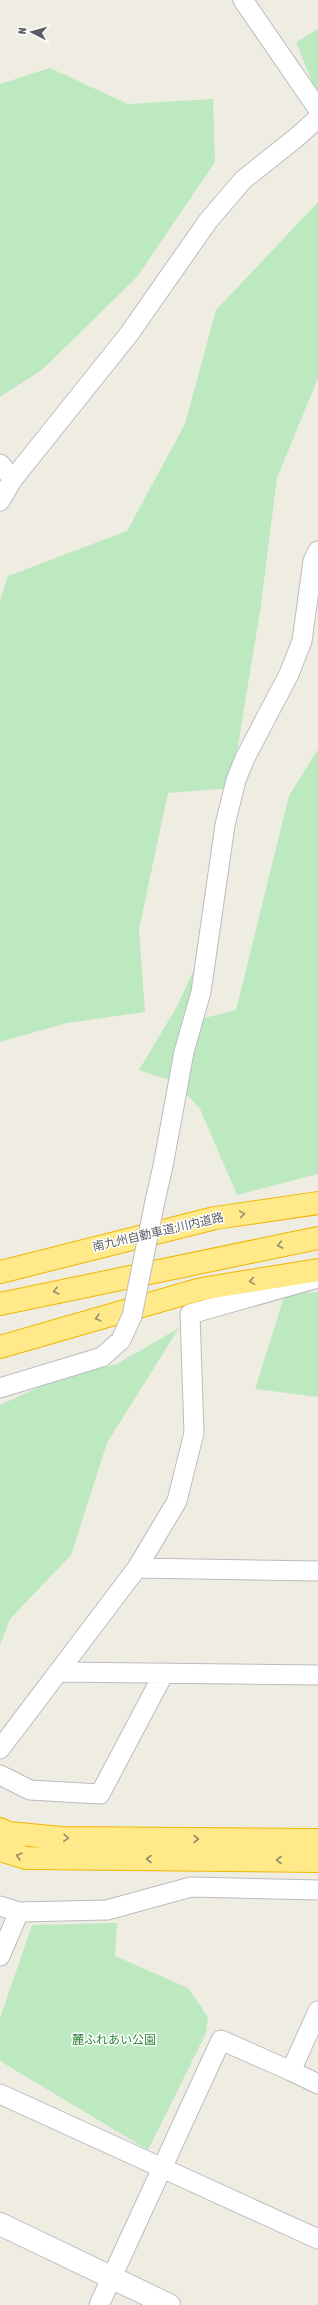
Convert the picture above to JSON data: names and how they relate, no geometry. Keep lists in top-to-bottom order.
{
  "streets": {
    "highway": ["南九州自動車道;川内道路"]
  },
  "parks": ["麓ふれあい公園"],
  "north": "left"
}
